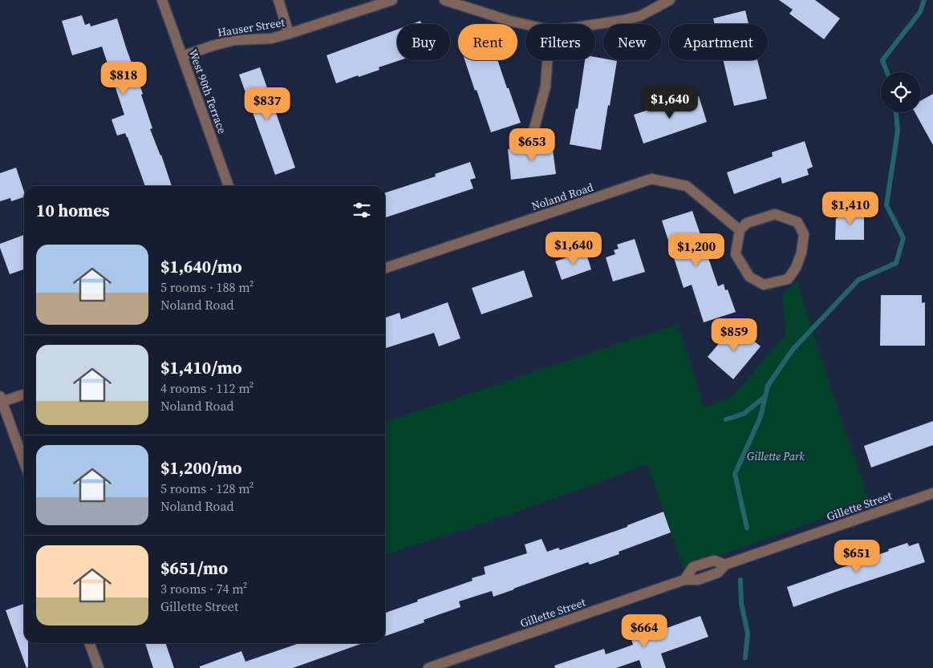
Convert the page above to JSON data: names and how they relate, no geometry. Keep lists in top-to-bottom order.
{
  "streets": {
    "street": [
      "Hauser Street",
      "West 90th Terrace",
      "Noland Road",
      "Gillette Street"
    ]
  },
  "crossings": [
    ["Hauser Street", "West 90th Terrace"]
  ],
  "parks": ["Gillette Park"],
  "page": {
    "chip": [
      "Buy",
      "Rent",
      "Filters",
      "New",
      "Apartment"
    ],
    "price": [
      "$818",
      "$1,640",
      "$837",
      "$653",
      "$1,410",
      "$1,640",
      "$1,200",
      "$859",
      "$651",
      "$664"
    ],
    "heading": "10 homes",
    "list": [
      {
        "name": "$1,640/mo",
        "note": "5 rooms · 188 m² · Noland Road"
      },
      {
        "name": "$1,410/mo",
        "note": "4 rooms · 112 m² · Noland Road"
      },
      {
        "name": "$1,200/mo",
        "note": "5 rooms · 128 m² · Noland Road"
      },
      {
        "name": "$651/mo",
        "note": "3 rooms · 74 m² · Gillette Street"
      }
    ]
  }
}
